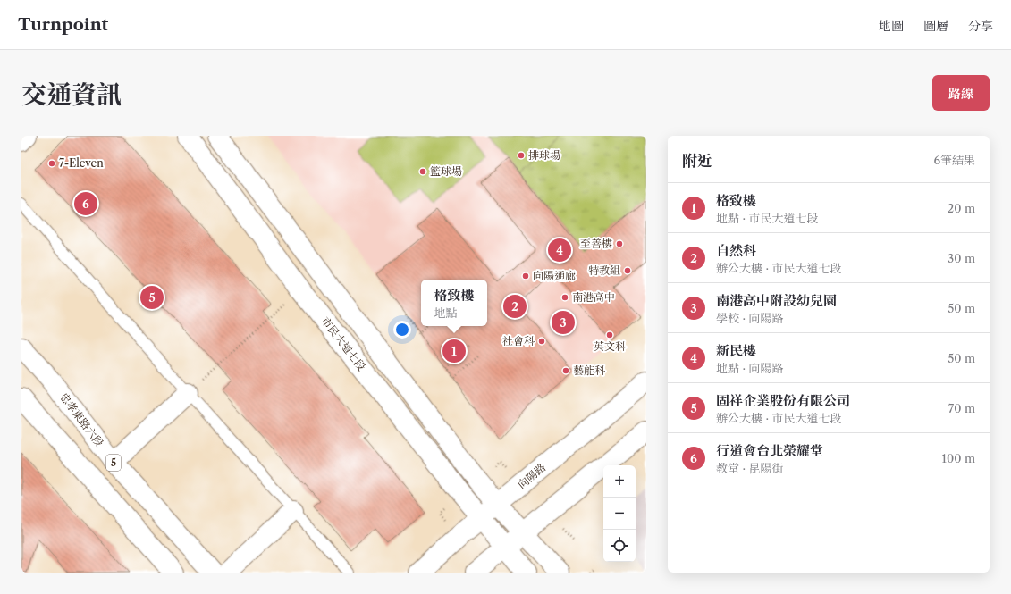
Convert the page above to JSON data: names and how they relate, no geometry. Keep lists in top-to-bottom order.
{
  "streets": {
    "street": [
      "市民大道七段",
      "忠孝東路六段",
      "5",
      "向陽路"
    ]
  },
  "crossings": [
    ["市民大道七段", "向陽路"]
  ],
  "places": [
    "排球場",
    "7-Eleven",
    "籃球場",
    "至善樓",
    "特教組",
    "向陽通廊",
    "南港高中",
    "英文科",
    "社會科",
    "藝能科"
  ],
  "page": {
    "header": "Turnpoint",
    "nav": ["地圖", "圖層", "分享"],
    "title": "交通資訊",
    "buttons": "路線",
    "heading": ["附近", "6筆結果"],
    "list": [
      {
        "mark": "1",
        "name": "格致樓",
        "note": "地點 · 市民大道七段",
        "value": "20 m"
      },
      {
        "mark": "2",
        "name": "自然科",
        "note": "辦公大樓 · 市民大道七段",
        "value": "30 m"
      },
      {
        "mark": "3",
        "name": "南港高中附設幼兒園",
        "note": "學校 · 向陽路",
        "value": "50 m"
      },
      {
        "mark": "4",
        "name": "新民樓",
        "note": "地點 · 向陽路",
        "value": "50 m"
      },
      {
        "mark": "5",
        "name": "固祥企業股份有限公司",
        "note": "辦公大樓 · 市民大道七段",
        "value": "70 m"
      },
      {
        "mark": "6",
        "name": "行道會台北榮耀堂",
        "note": "教堂 · 昆陽街",
        "value": "100 m"
      }
    ],
    "pins": [
      "6",
      "4",
      "5",
      "2",
      "3",
      "1"
    ],
    "popup": ["格致樓", "地點"],
    "map_buttons": ["+", "−"]
  }
}
